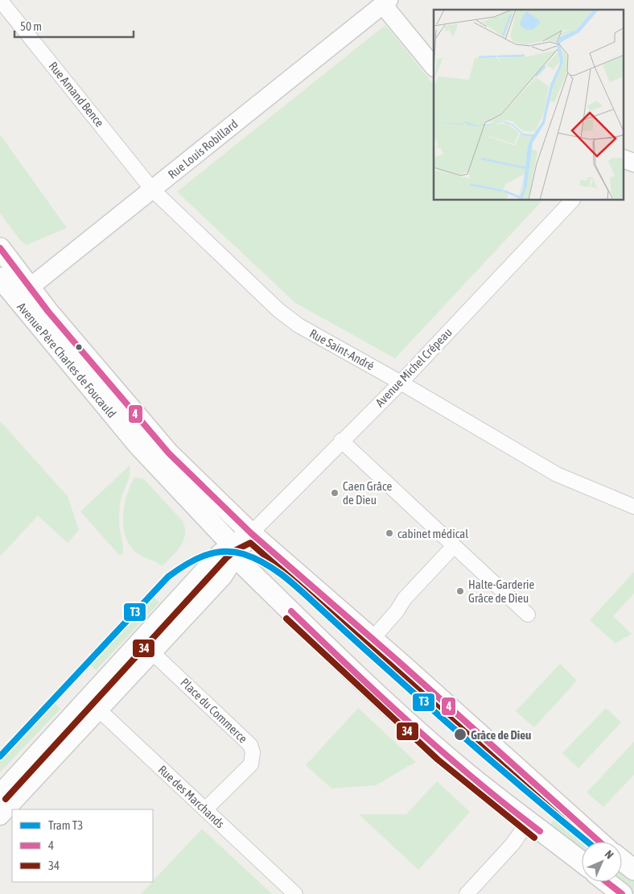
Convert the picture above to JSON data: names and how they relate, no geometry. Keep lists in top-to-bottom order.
{
  "streets": {
    "main road": ["Avenue Père Charles de Foucauld"],
    "street": [
      "Rue Amand Bence",
      "Rue Louis Robillard",
      "Rue Saint-André",
      "Avenue Michel Crépeau",
      "Place du Commerce",
      "Rue des Marchands"
    ]
  },
  "crossings": [
    ["Rue Amand Bence", "Rue Louis Robillard"],
    ["Rue Amand Bence", "Rue Saint-André"],
    ["Rue Louis Robillard", "Rue Saint-André"],
    ["Rue Louis Robillard", "Avenue Père Charles de Foucauld"],
    ["Rue Saint-André", "Avenue Michel Crépeau"],
    ["Avenue Père Charles de Foucauld", "Avenue Michel Crépeau"],
    ["Place du Commerce", "Rue des Marchands"]
  ],
  "places": [
    "Caen Grâce de Dieu",
    "cabinet médical",
    "Halte-Garderie Grâce de Dieu",
    "Grâce de Dieu"
  ],
  "lines": ["transit line 4", "transit line 34", "tram line T3"],
  "legend": ["Tram T3", "4", "34"],
  "scale_bar": "50 m",
  "north": "top right"
}
